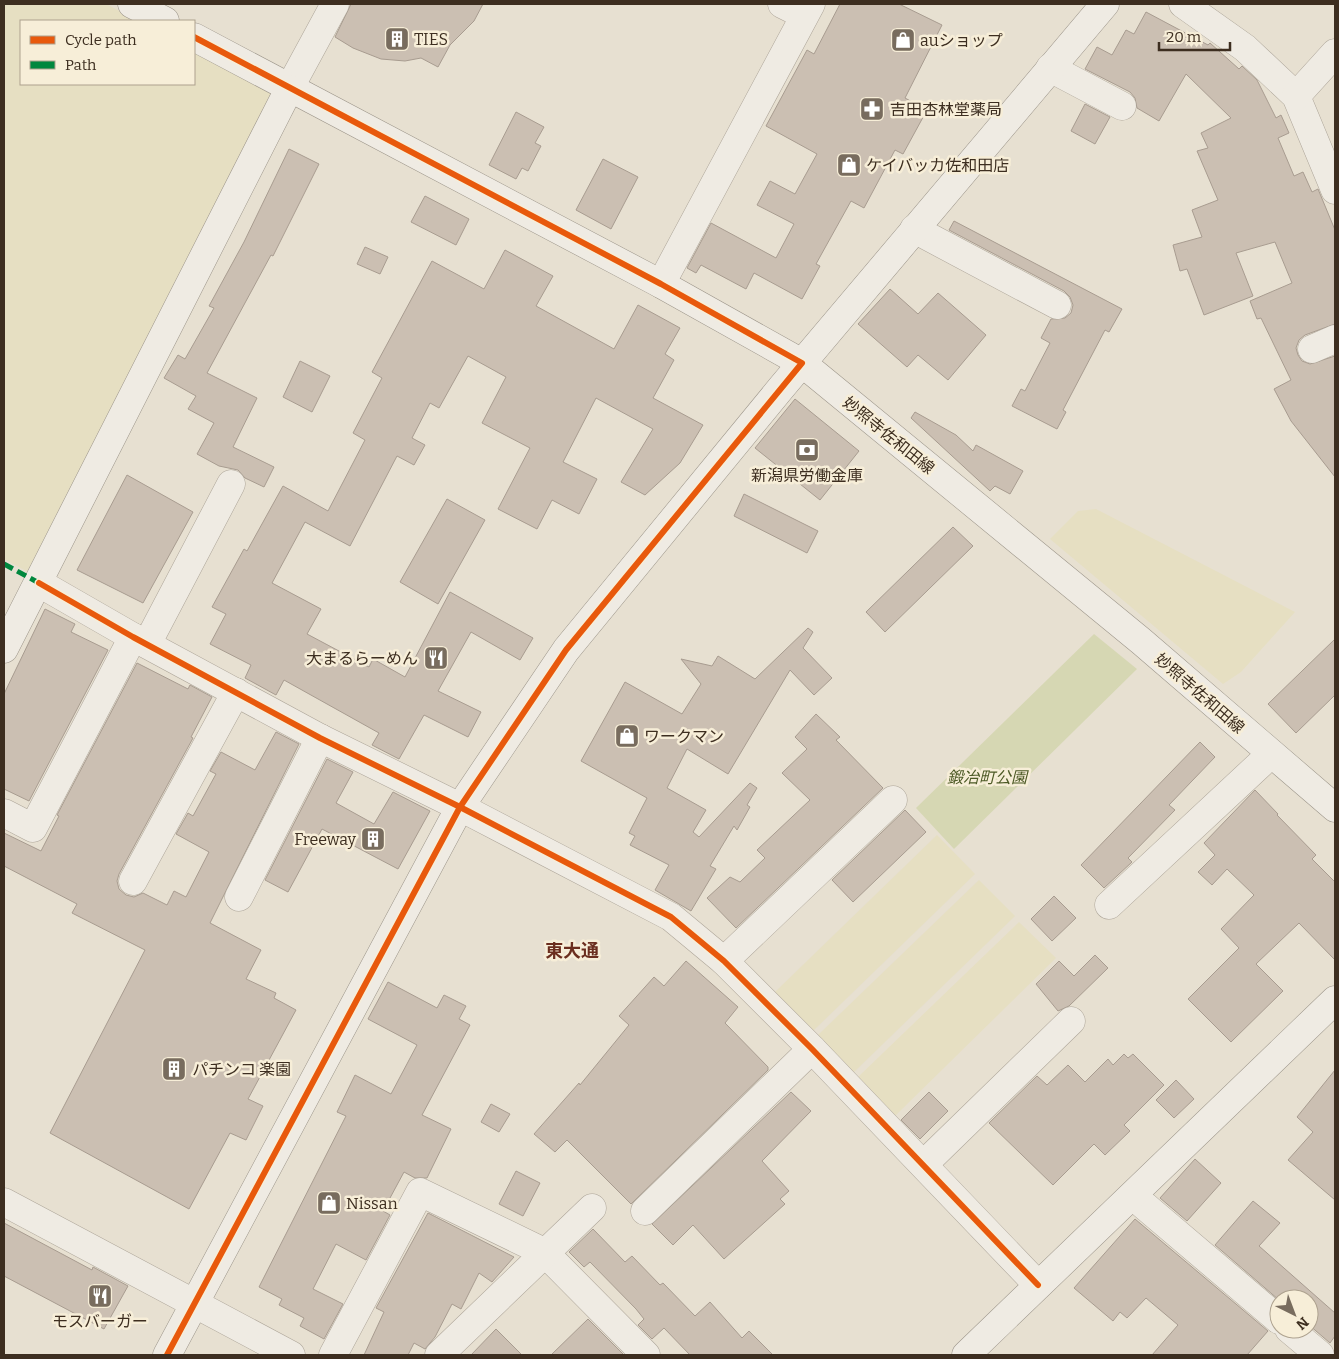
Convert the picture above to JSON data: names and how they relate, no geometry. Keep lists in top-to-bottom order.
{
  "streets": {
    "street": ["妙照寺佐和田線"]
  },
  "districts": ["東大通"],
  "parks": ["鍛冶町公園"],
  "places": {
    "building": ["TIES", "Freeway", "パチンコ 楽園"],
    "shop": [
      "auショップ",
      "ケイバッカ佐和田店",
      "ワークマン",
      "Nissan"
    ],
    "pharmacy": ["吉田杏林堂薬局"],
    "bank": ["新潟県労働金庫"],
    "restaurant": ["大まるらーめん", "モスバーガー"]
  },
  "legend": ["Cycle path", "Path"],
  "scale_bar": "20 m",
  "north": "bottom right"
}
